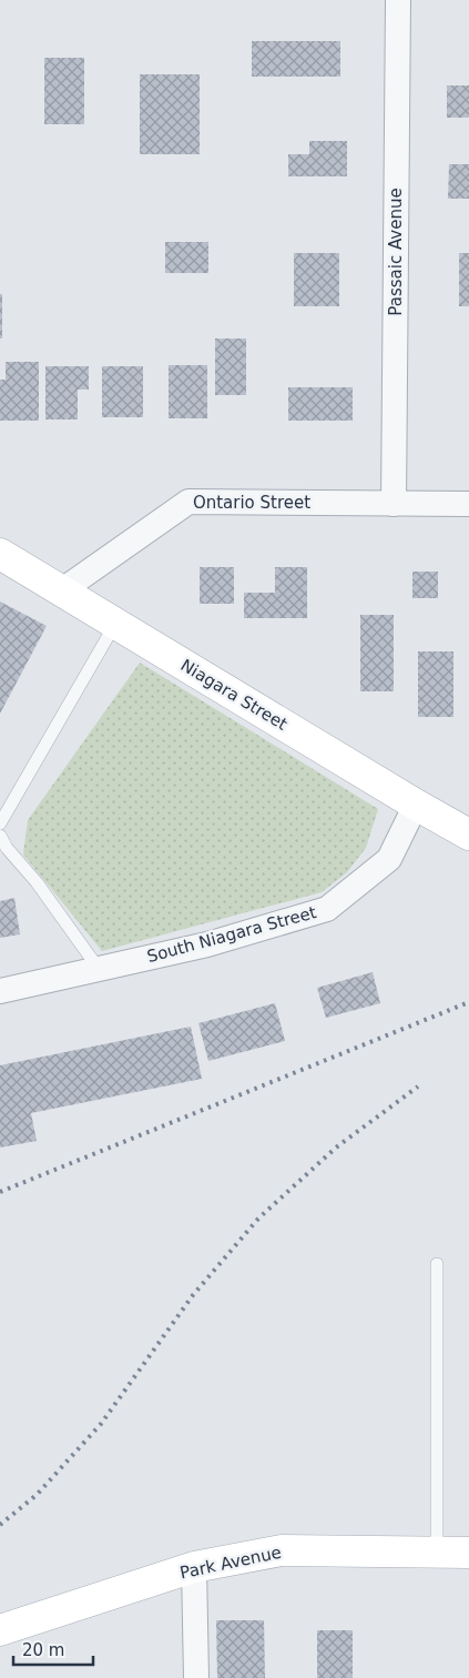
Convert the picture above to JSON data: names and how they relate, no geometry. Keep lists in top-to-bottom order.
{
  "streets": {
    "street": [
      "Passaic Avenue",
      "Ontario Street",
      "Niagara Street",
      "South Niagara Street",
      "Park Avenue"
    ]
  },
  "crossings": [
    ["Passaic Avenue", "Ontario Street"],
    ["Ontario Street", "Niagara Street"],
    ["Niagara Street", "South Niagara Street"]
  ],
  "scale_bar": "20 m"
}
